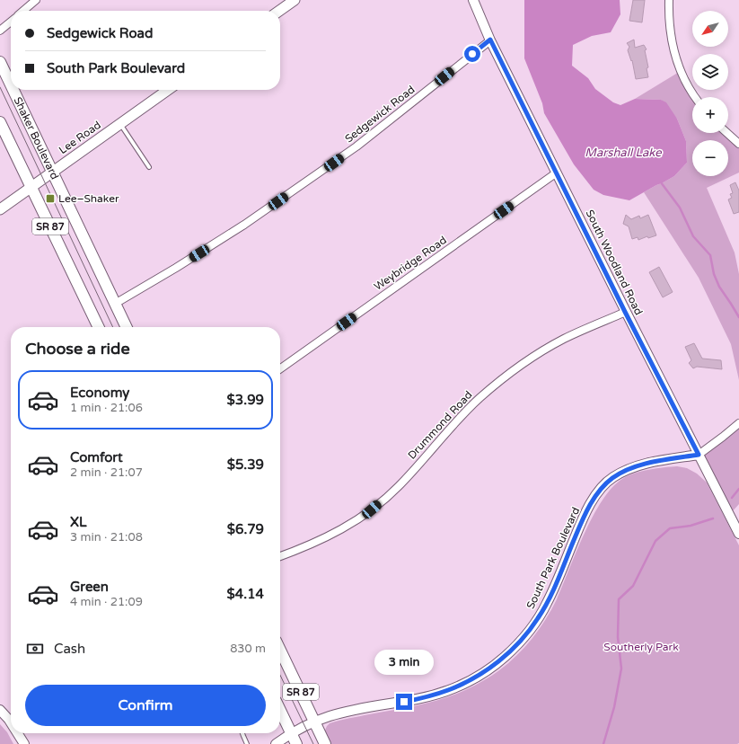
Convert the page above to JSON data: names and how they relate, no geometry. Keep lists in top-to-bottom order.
{
  "streets": {
    "main road": ["Lee Road", "Shaker Boulevard", "SR 87"],
    "street": [
      "Sedgewick Road",
      "South Woodland Road",
      "Weybridge Road",
      "Drummond Road",
      "South Park Boulevard"
    ]
  },
  "crossings": [
    ["Sedgewick Road", "Shaker Boulevard"],
    ["Sedgewick Road", "South Woodland Road"],
    ["Lee Road", "Shaker Boulevard"],
    ["Lee Road", "SR 87"],
    ["SR 87", "South Park Boulevard"],
    ["South Woodland Road", "Weybridge Road"],
    ["South Woodland Road", "Drummond Road"],
    ["South Woodland Road", "South Park Boulevard"]
  ],
  "water": ["Marshall Lake"],
  "parks": ["Southerly Park"],
  "places": {
    "transit": ["Lee–Shaker"]
  },
  "north": "bottom left",
  "page": {
    "map_buttons": ["+", "−"],
    "banner": ["Sedgewick Road", "South Park Boulevard"],
    "heading": "Choose a ride",
    "list": [
      {
        "name": "Economy",
        "note": "1 min · 21:06",
        "value": "$3.99"
      },
      {
        "name": "Comfort",
        "note": "2 min · 21:07",
        "value": "$5.39"
      },
      {
        "name": "XL",
        "note": "3 min · 21:08",
        "value": "$6.79"
      },
      {
        "name": "Green",
        "note": "4 min · 21:09",
        "value": "$4.14"
      }
    ],
    "pay": ["Cash", "830 m"],
    "bubble": "3 min",
    "buttons": "Confirm"
  }
}
